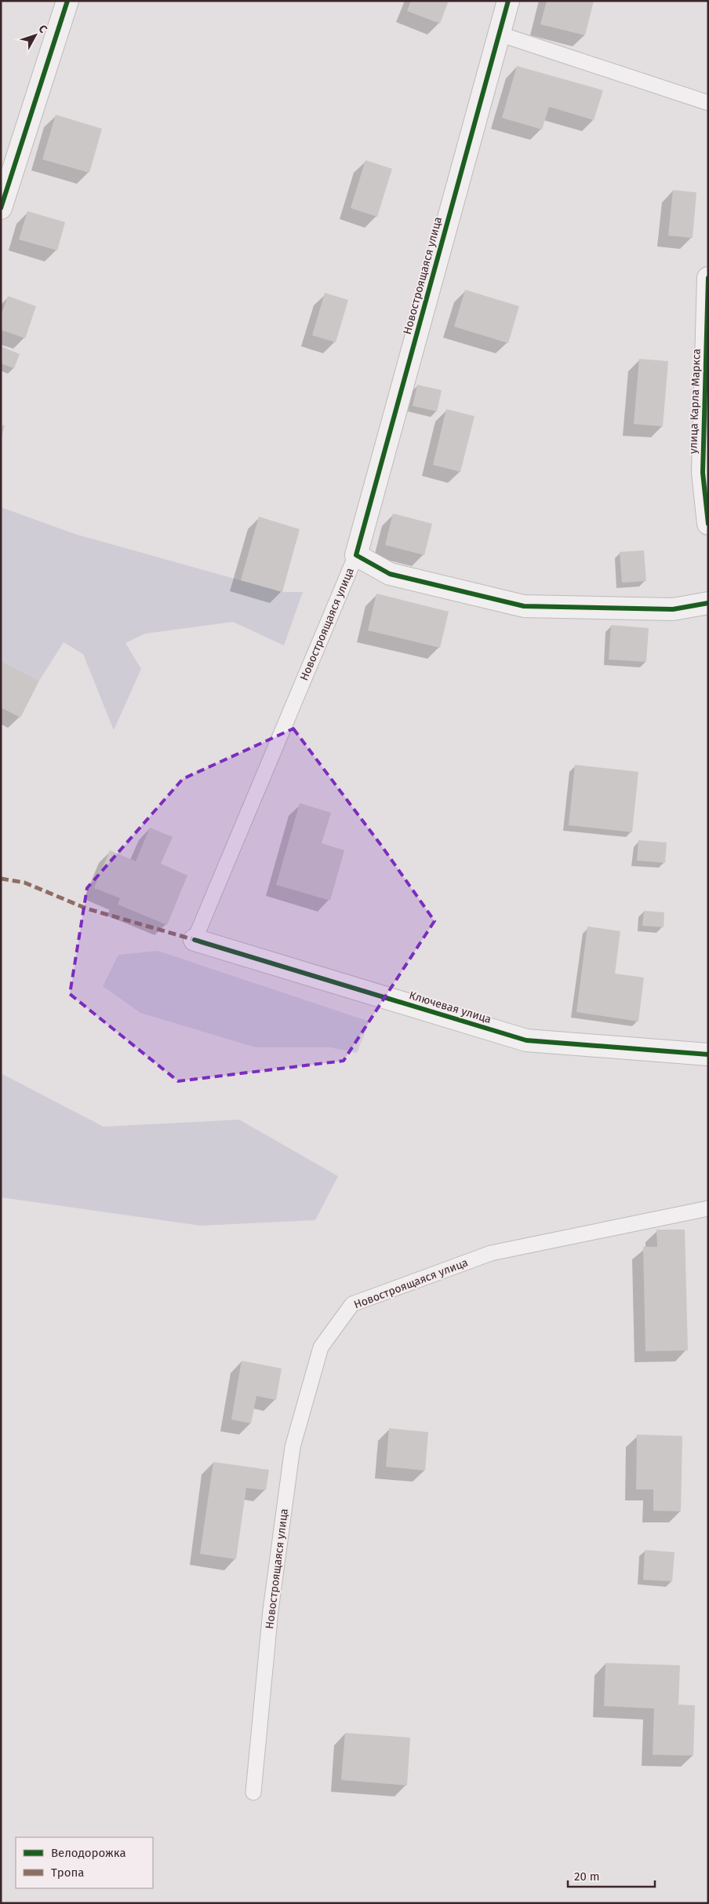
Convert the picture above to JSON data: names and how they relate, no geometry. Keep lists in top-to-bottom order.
{
  "streets": {
    "street": ["Новостроящаяся улица", "улица Карла Маркса", "Ключевая улица"]
  },
  "crossings": [
    ["Новостроящаяся улица", "Ключевая улица"]
  ],
  "legend": ["Велодорожка", "Тропа"],
  "scale_bar": "20 m",
  "north": "top right"
}
